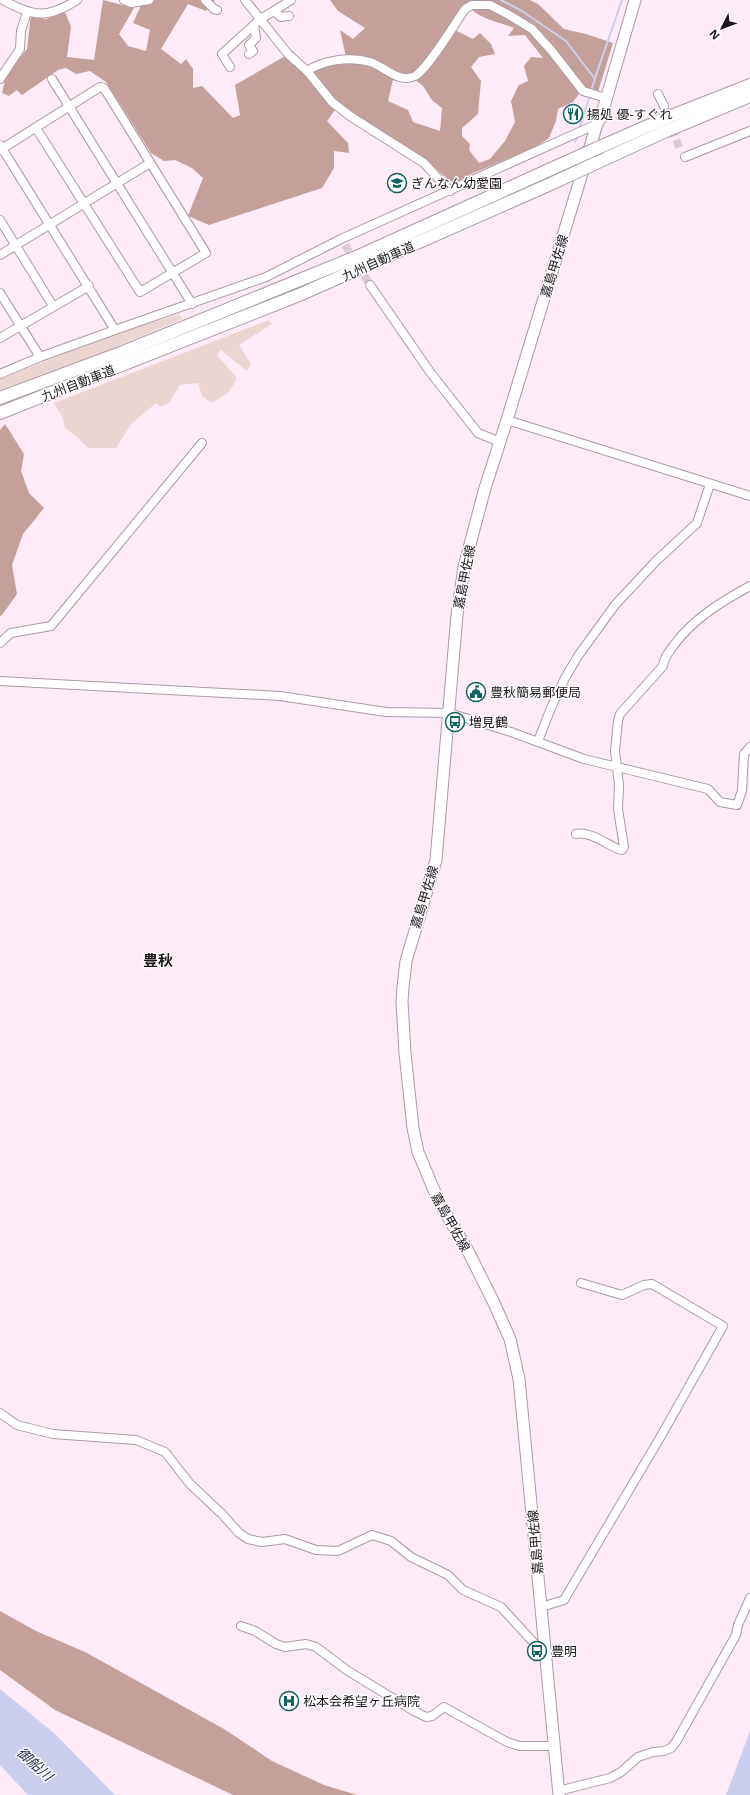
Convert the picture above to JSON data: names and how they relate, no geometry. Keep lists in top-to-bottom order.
{
  "streets": {
    "highway": ["九州自動車道"],
    "main road": ["嘉島甲佐線"]
  },
  "districts": ["豊秋"],
  "water": ["御船川"],
  "places": {
    "restaurant": ["揚処 優-すぐれ"],
    "school or university": ["ぎんなん幼愛園"],
    "public building": ["豊秋簡易郵便局"],
    "bus stop": ["増見鶴", "豊明"],
    "hospital": ["松本会希望ヶ丘病院"]
  },
  "north": "bottom left"
}
